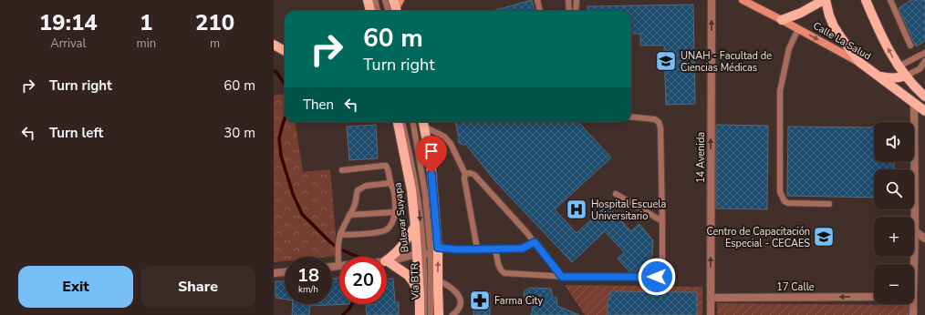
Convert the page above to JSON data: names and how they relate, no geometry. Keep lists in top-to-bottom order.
{
  "streets": {
    "main road": ["Calle La Salud", "Bulevar Suyapa"],
    "street": ["14 Avenida", "17 Calle"],
    "lane": ["Vía BTR"]
  },
  "crossings": [
    ["14 Avenida", "17 Calle"],
    ["Bulevar Suyapa", "Vía BTR"]
  ],
  "one_way": ["14 Avenida", "17 Calle"],
  "places": {
    "school or university": ["UNAH - Facultad de Ciencias Médicas", "Centro de Capacitación Especial - CECAES"],
    "hospital": ["Hospital Escuela Universitario"],
    "pharmacy": ["Farma City"]
  },
  "page": {
    "eta": [
      "19:14",
      "Arrival",
      "1",
      "min",
      "210",
      "m"
    ],
    "turn": ["60 m", "Turn right"],
    "list": [
      {
        "name": "Turn right",
        "value": "60 m"
      },
      {
        "name": "Turn left",
        "value": "30 m"
      }
    ],
    "then": "Then",
    "map_buttons": ["+", "−"],
    "speed": "18 km/h",
    "limit": "20",
    "buttons": ["Exit", "Share"]
  }
}
